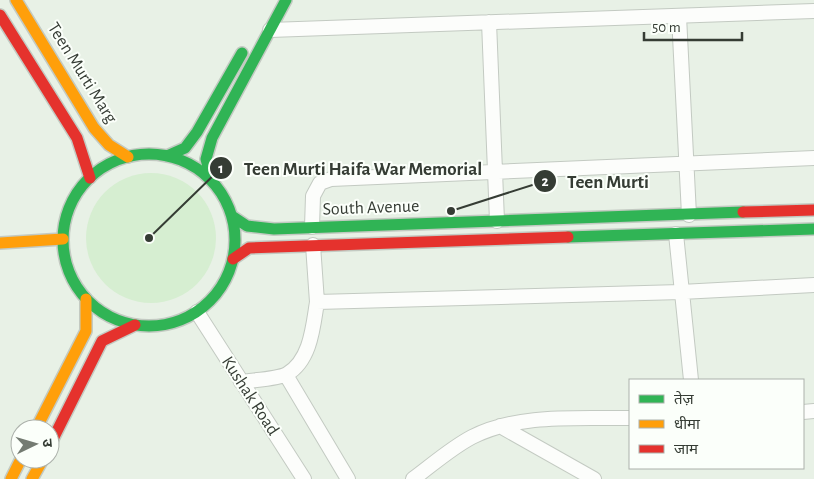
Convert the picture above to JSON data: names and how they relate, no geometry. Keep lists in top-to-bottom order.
{
  "streets": {
    "main road": ["Teen Murti Marg", "South Avenue"],
    "street": ["Kushak Road"]
  },
  "crossings": [
    ["Teen Murti Marg", "South Avenue"],
    ["Teen Murti Marg", "Kushak Road"],
    ["South Avenue", "Kushak Road"]
  ],
  "places": ["Teen Murti", "Teen Murti Haifa War Memorial"],
  "legend": ["तेज़", "धीमा", "जाम"],
  "scale_bar": "50 m",
  "north": "right"
}
